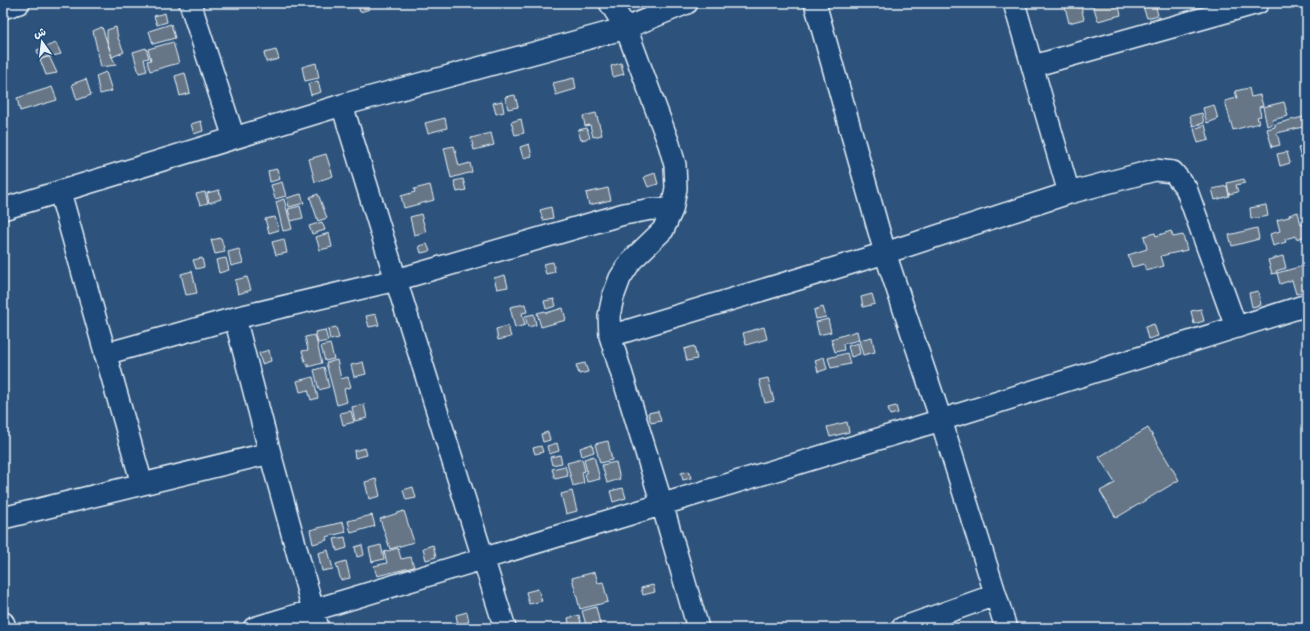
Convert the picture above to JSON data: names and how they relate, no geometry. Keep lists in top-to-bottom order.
{
  "north": "top"
}
